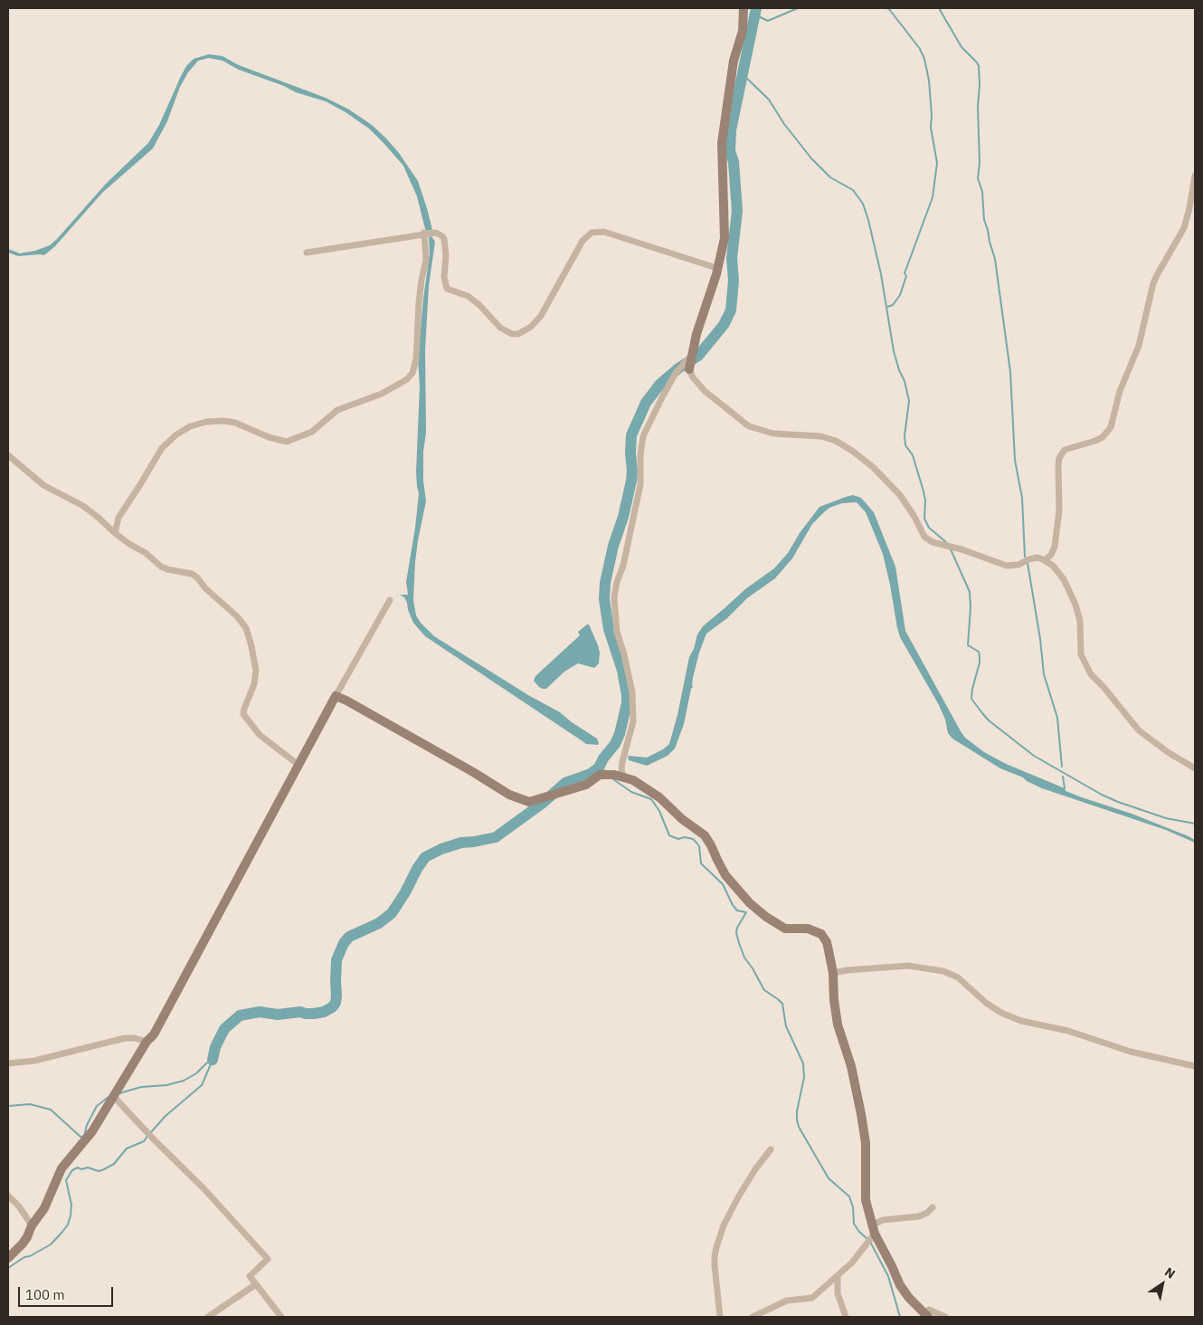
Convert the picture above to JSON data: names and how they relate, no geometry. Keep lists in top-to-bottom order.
{
  "scale_bar": "100 m",
  "north": "top right"
}
